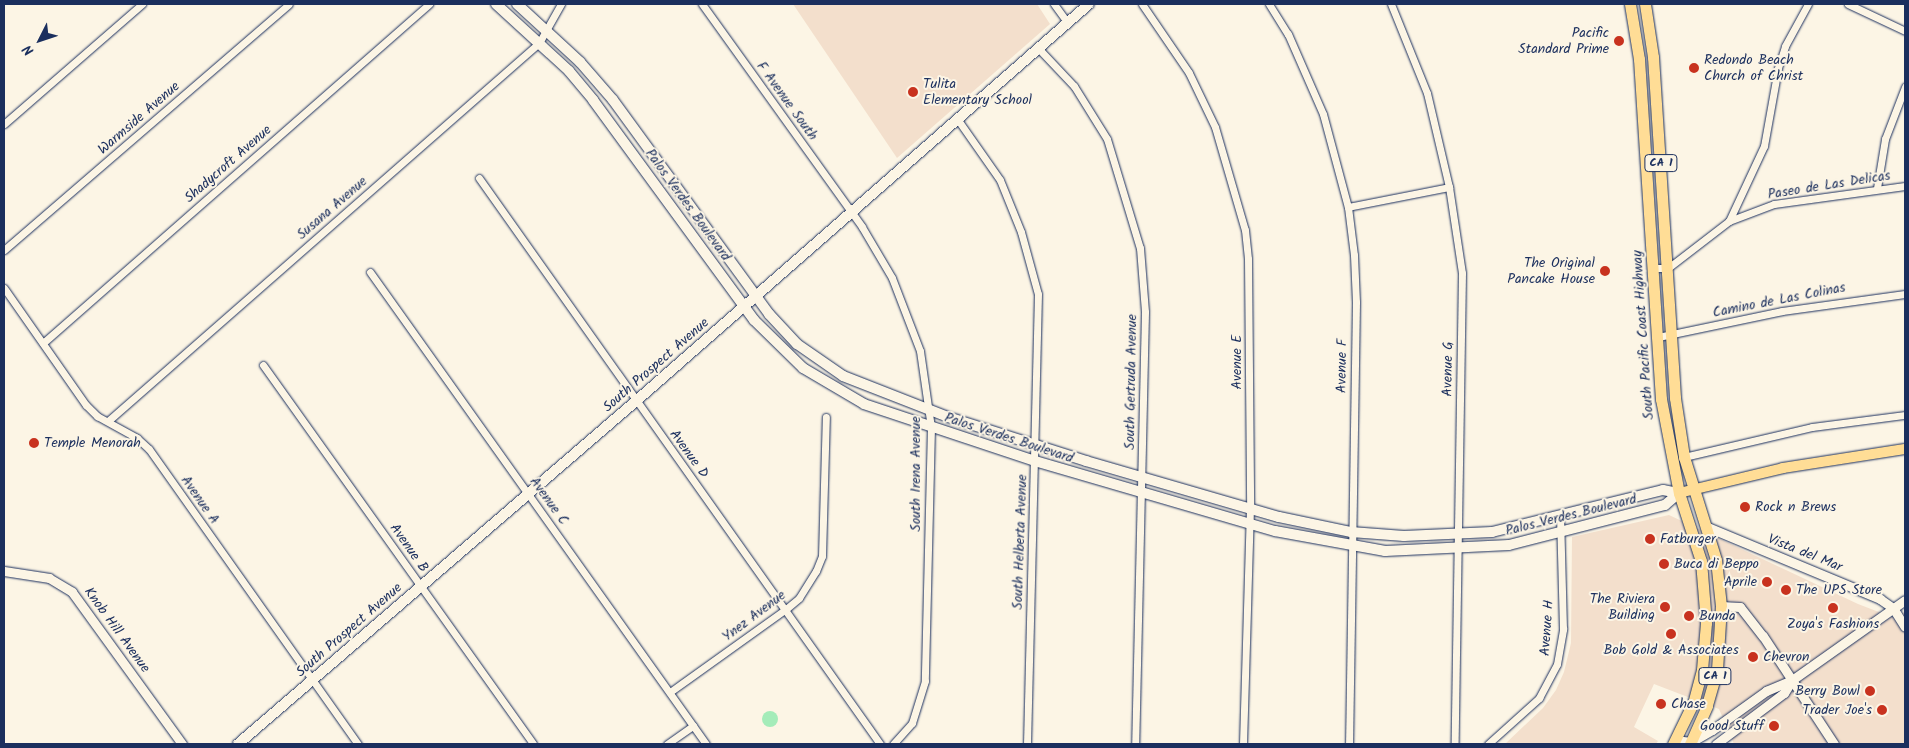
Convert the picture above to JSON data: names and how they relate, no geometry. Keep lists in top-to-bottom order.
{
  "streets": {
    "highway": ["CA 1", "South Pacific Coast Highway"],
    "main road": ["Palos Verdes Boulevard", "South Prospect Avenue"],
    "street": [
      "F Avenue South",
      "Warmside Avenue",
      "Shadycroft Avenue",
      "Paseo de Las Delicas",
      "Susana Avenue",
      "Camino de Las Colinas",
      "Avenue E",
      "Avenue F",
      "Avenue G",
      "South Gertruda Avenue",
      "Avenue D",
      "South Irena Avenue",
      "Avenue A",
      "Avenue C",
      "South Helberta Avenue",
      "Avenue B",
      "Vista del Mar",
      "Ynez Avenue",
      "Avenue H",
      "Knob Hill Avenue"
    ]
  },
  "crossings": [
    ["F Avenue South", "South Prospect Avenue"],
    ["F Avenue South", "South Irena Avenue"],
    ["Shadycroft Avenue", "Avenue A"],
    ["Palos Verdes Boulevard", "Susana Avenue"],
    ["Palos Verdes Boulevard", "South Pacific Coast Highway"],
    ["Palos Verdes Boulevard", "Avenue E"],
    ["Palos Verdes Boulevard", "South Prospect Avenue"],
    ["Palos Verdes Boulevard", "Avenue F"],
    ["Palos Verdes Boulevard", "Avenue G"],
    ["Palos Verdes Boulevard", "South Gertruda Avenue"],
    ["Palos Verdes Boulevard", "South Irena Avenue"],
    ["Palos Verdes Boulevard", "South Helberta Avenue"],
    ["Palos Verdes Boulevard", "Avenue H"],
    ["Susana Avenue", "Avenue A"],
    ["Camino de Las Colinas", "South Pacific Coast Highway"],
    ["South Pacific Coast Highway", "Vista del Mar"],
    ["South Prospect Avenue", "South Gertruda Avenue"],
    ["South Prospect Avenue", "Avenue D"],
    ["South Prospect Avenue", "South Irena Avenue"],
    ["South Prospect Avenue", "Avenue A"],
    ["South Prospect Avenue", "Avenue C"],
    ["South Prospect Avenue", "South Helberta Avenue"],
    ["South Prospect Avenue", "Avenue B"],
    ["Avenue D", "Ynez Avenue"],
    ["Avenue C", "Ynez Avenue"]
  ],
  "places": [
    "Pacific Standard Prime",
    "Redondo Beach Church of Christ",
    "Tulita Elementary School",
    "The Original Pancake House",
    "Temple Menorah",
    "Rock n Brews",
    "Fatburger",
    "Buca di Beppo",
    "Aprile",
    "The UPS Store",
    "The Riviera Building",
    "Zoya's Fashions",
    "Bunda",
    "Bob Gold & Associates",
    "Chevron",
    "Berry Bowl",
    "Chase",
    "Trader Joe's",
    "Good Stuff"
  ],
  "north": "bottom left"
}
